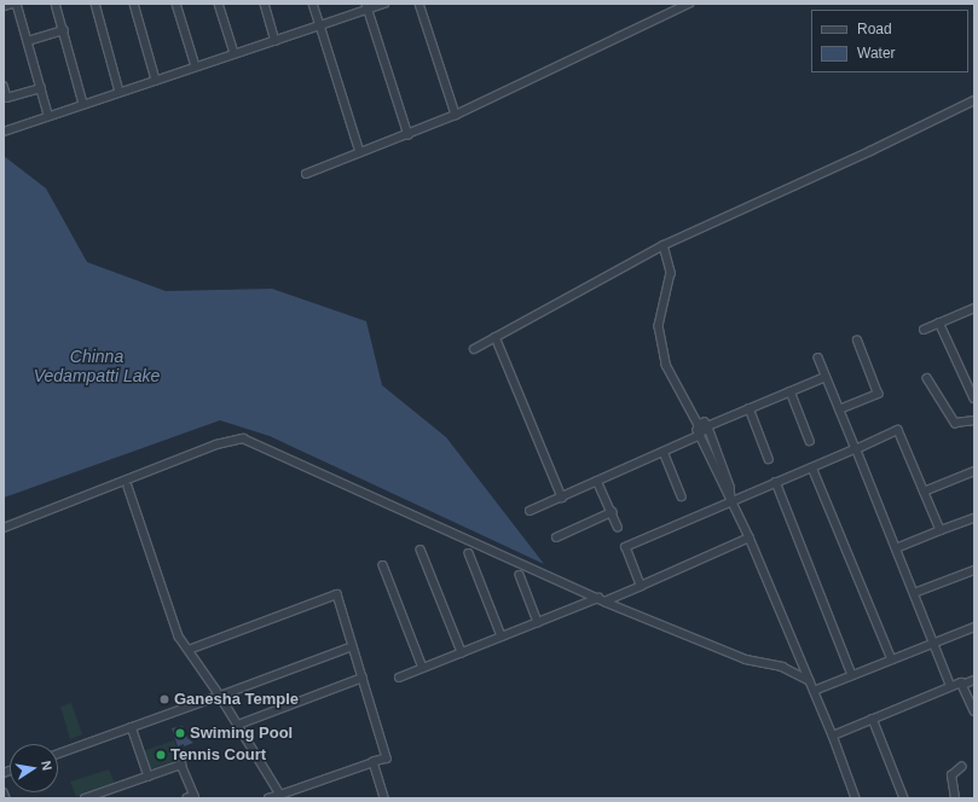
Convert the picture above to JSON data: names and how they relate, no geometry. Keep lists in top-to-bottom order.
{
  "water": ["Chinna Vedampatti Lake"],
  "places": ["Ganesha Temple", "Swiming Pool", "Tennis Court"],
  "legend": ["Road", "Water"],
  "north": "right"
}
